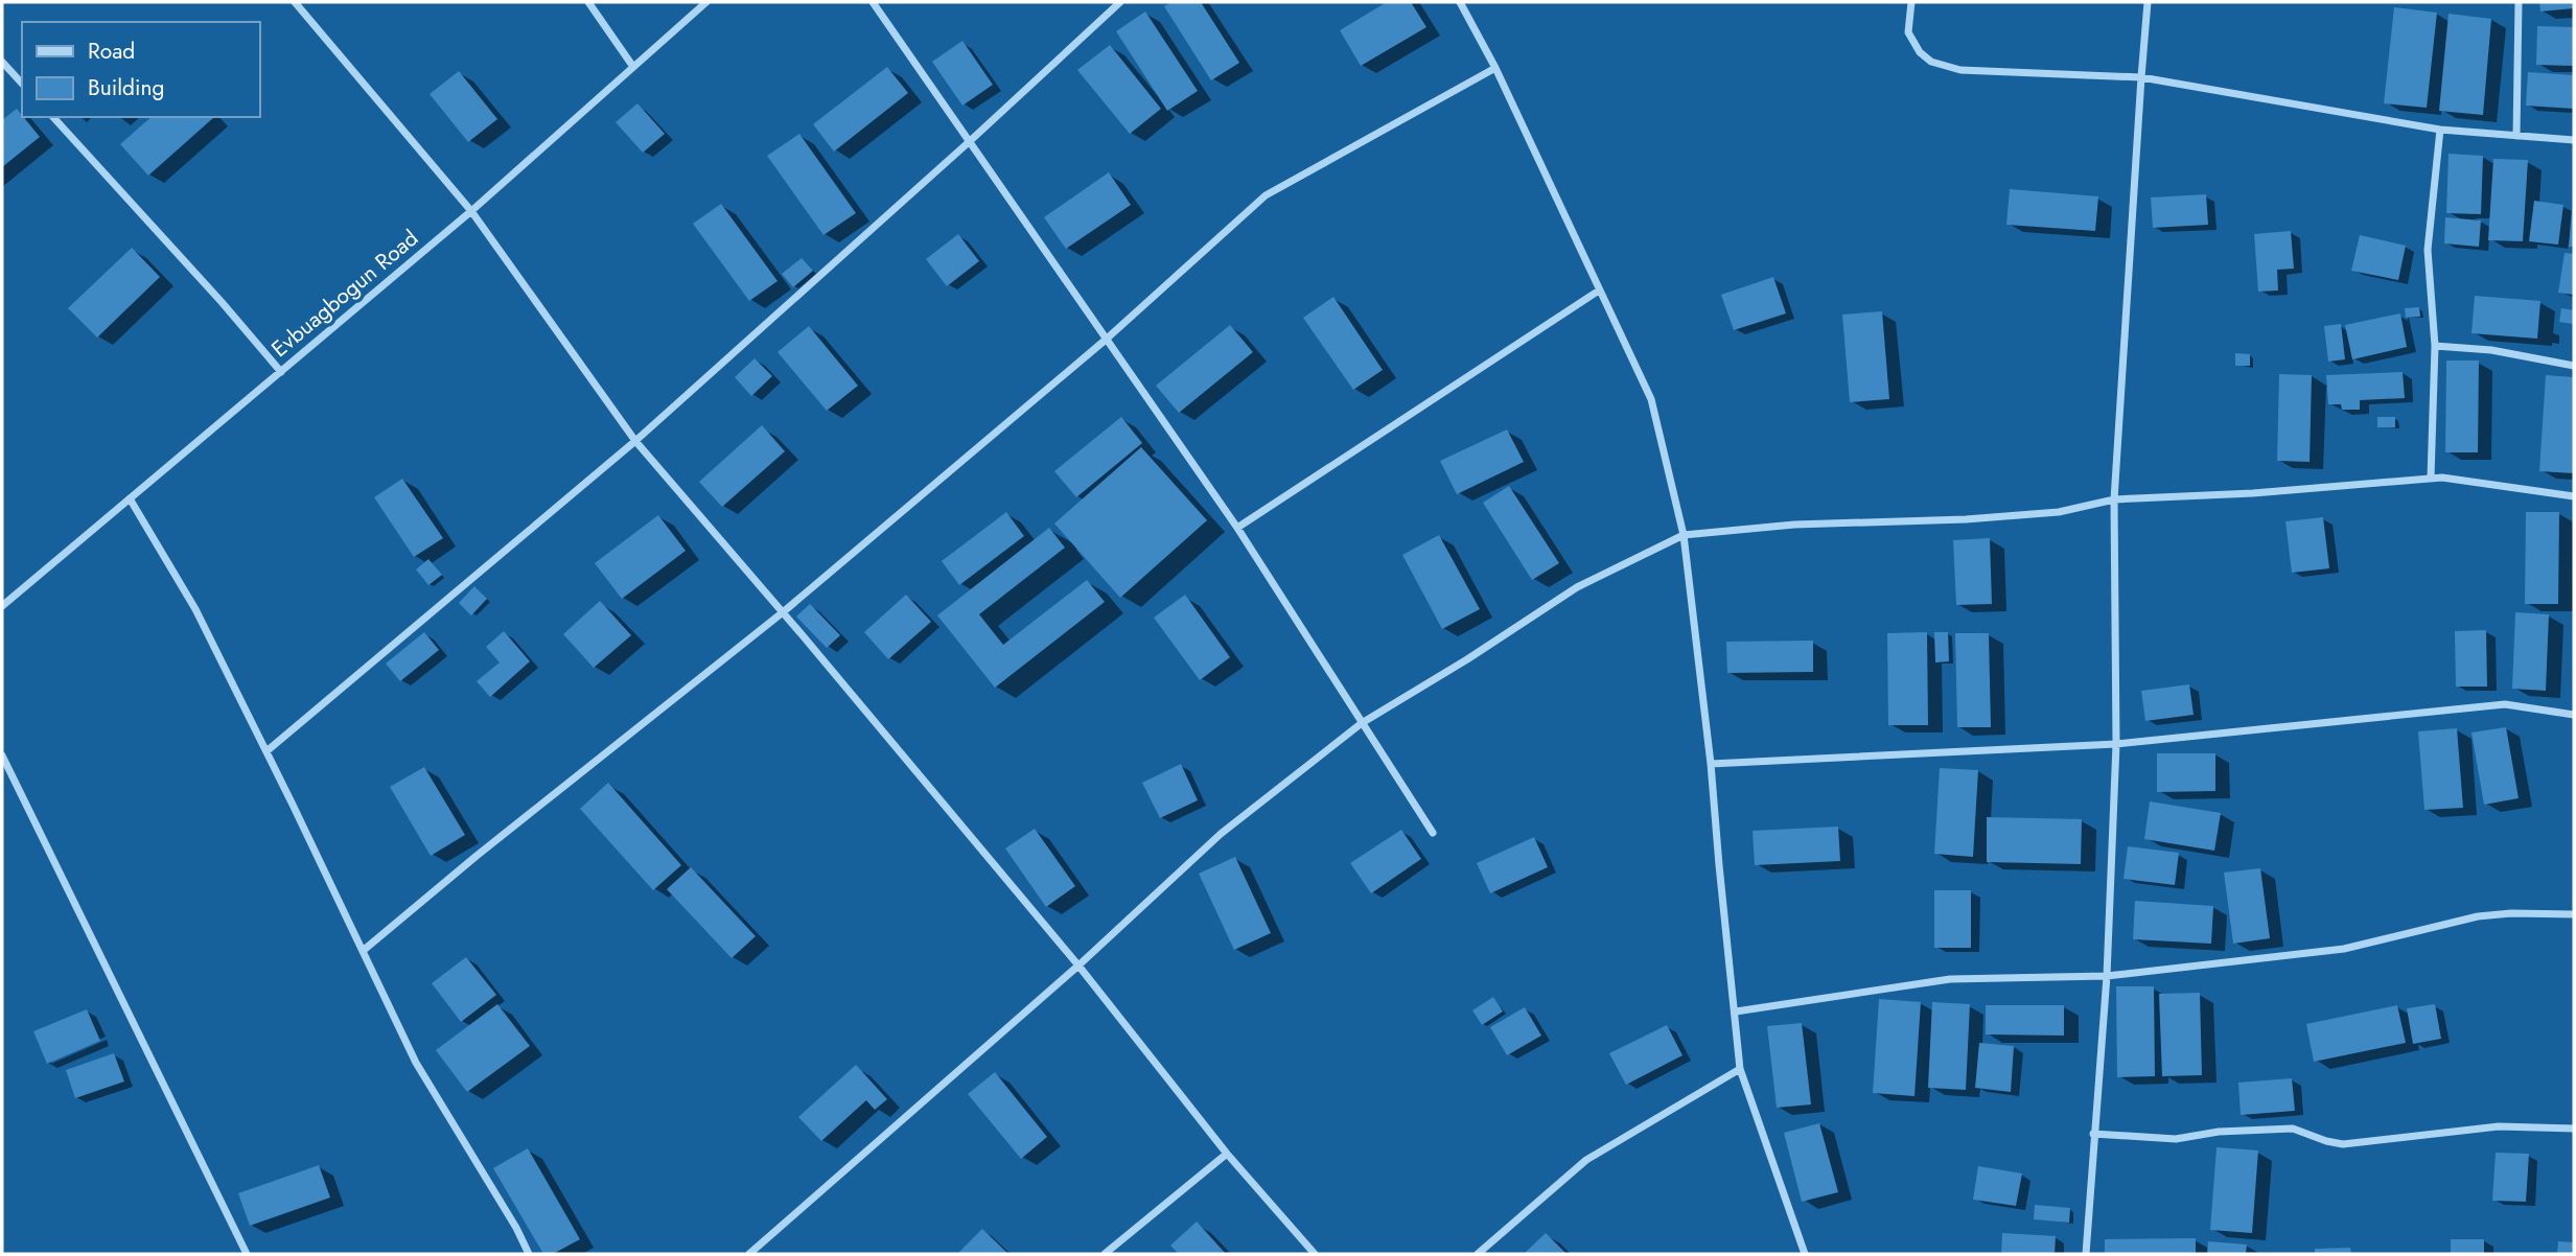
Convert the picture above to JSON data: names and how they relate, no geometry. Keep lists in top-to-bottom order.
{
  "streets": {
    "street": ["Evbuagbogun Road"]
  },
  "legend": ["Road", "Building"]
}
